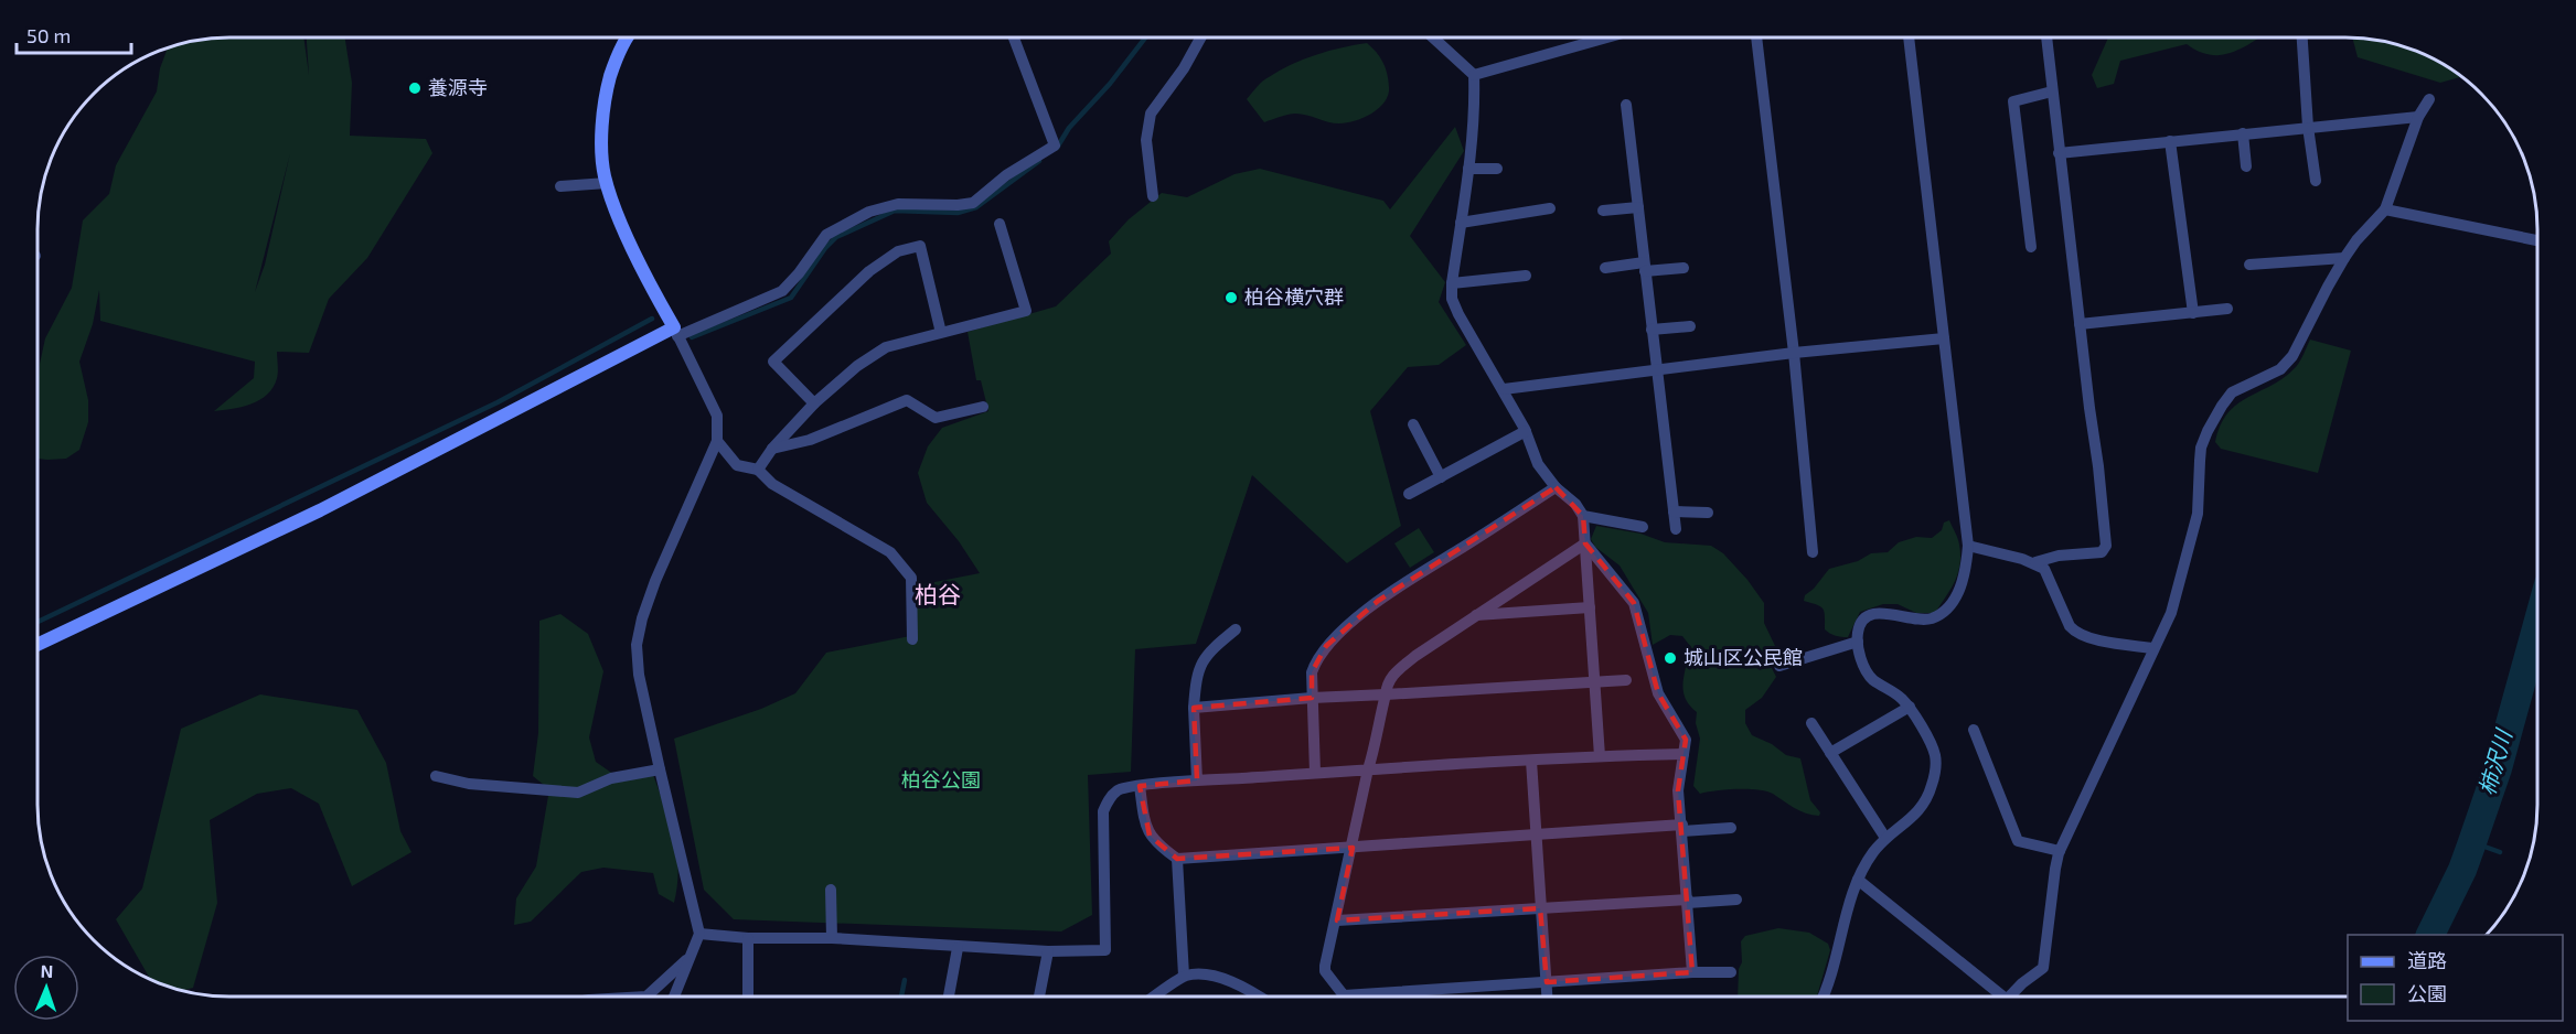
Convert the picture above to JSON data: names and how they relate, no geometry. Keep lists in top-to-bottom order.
{
  "districts": ["柏谷"],
  "water": ["柿沢川"],
  "parks": ["柏谷公園"],
  "places": ["養源寺", "柏谷横穴群", "城山区公民館"],
  "legend": ["道路", "公園"],
  "scale_bar": "50 m",
  "north": "top"
}
